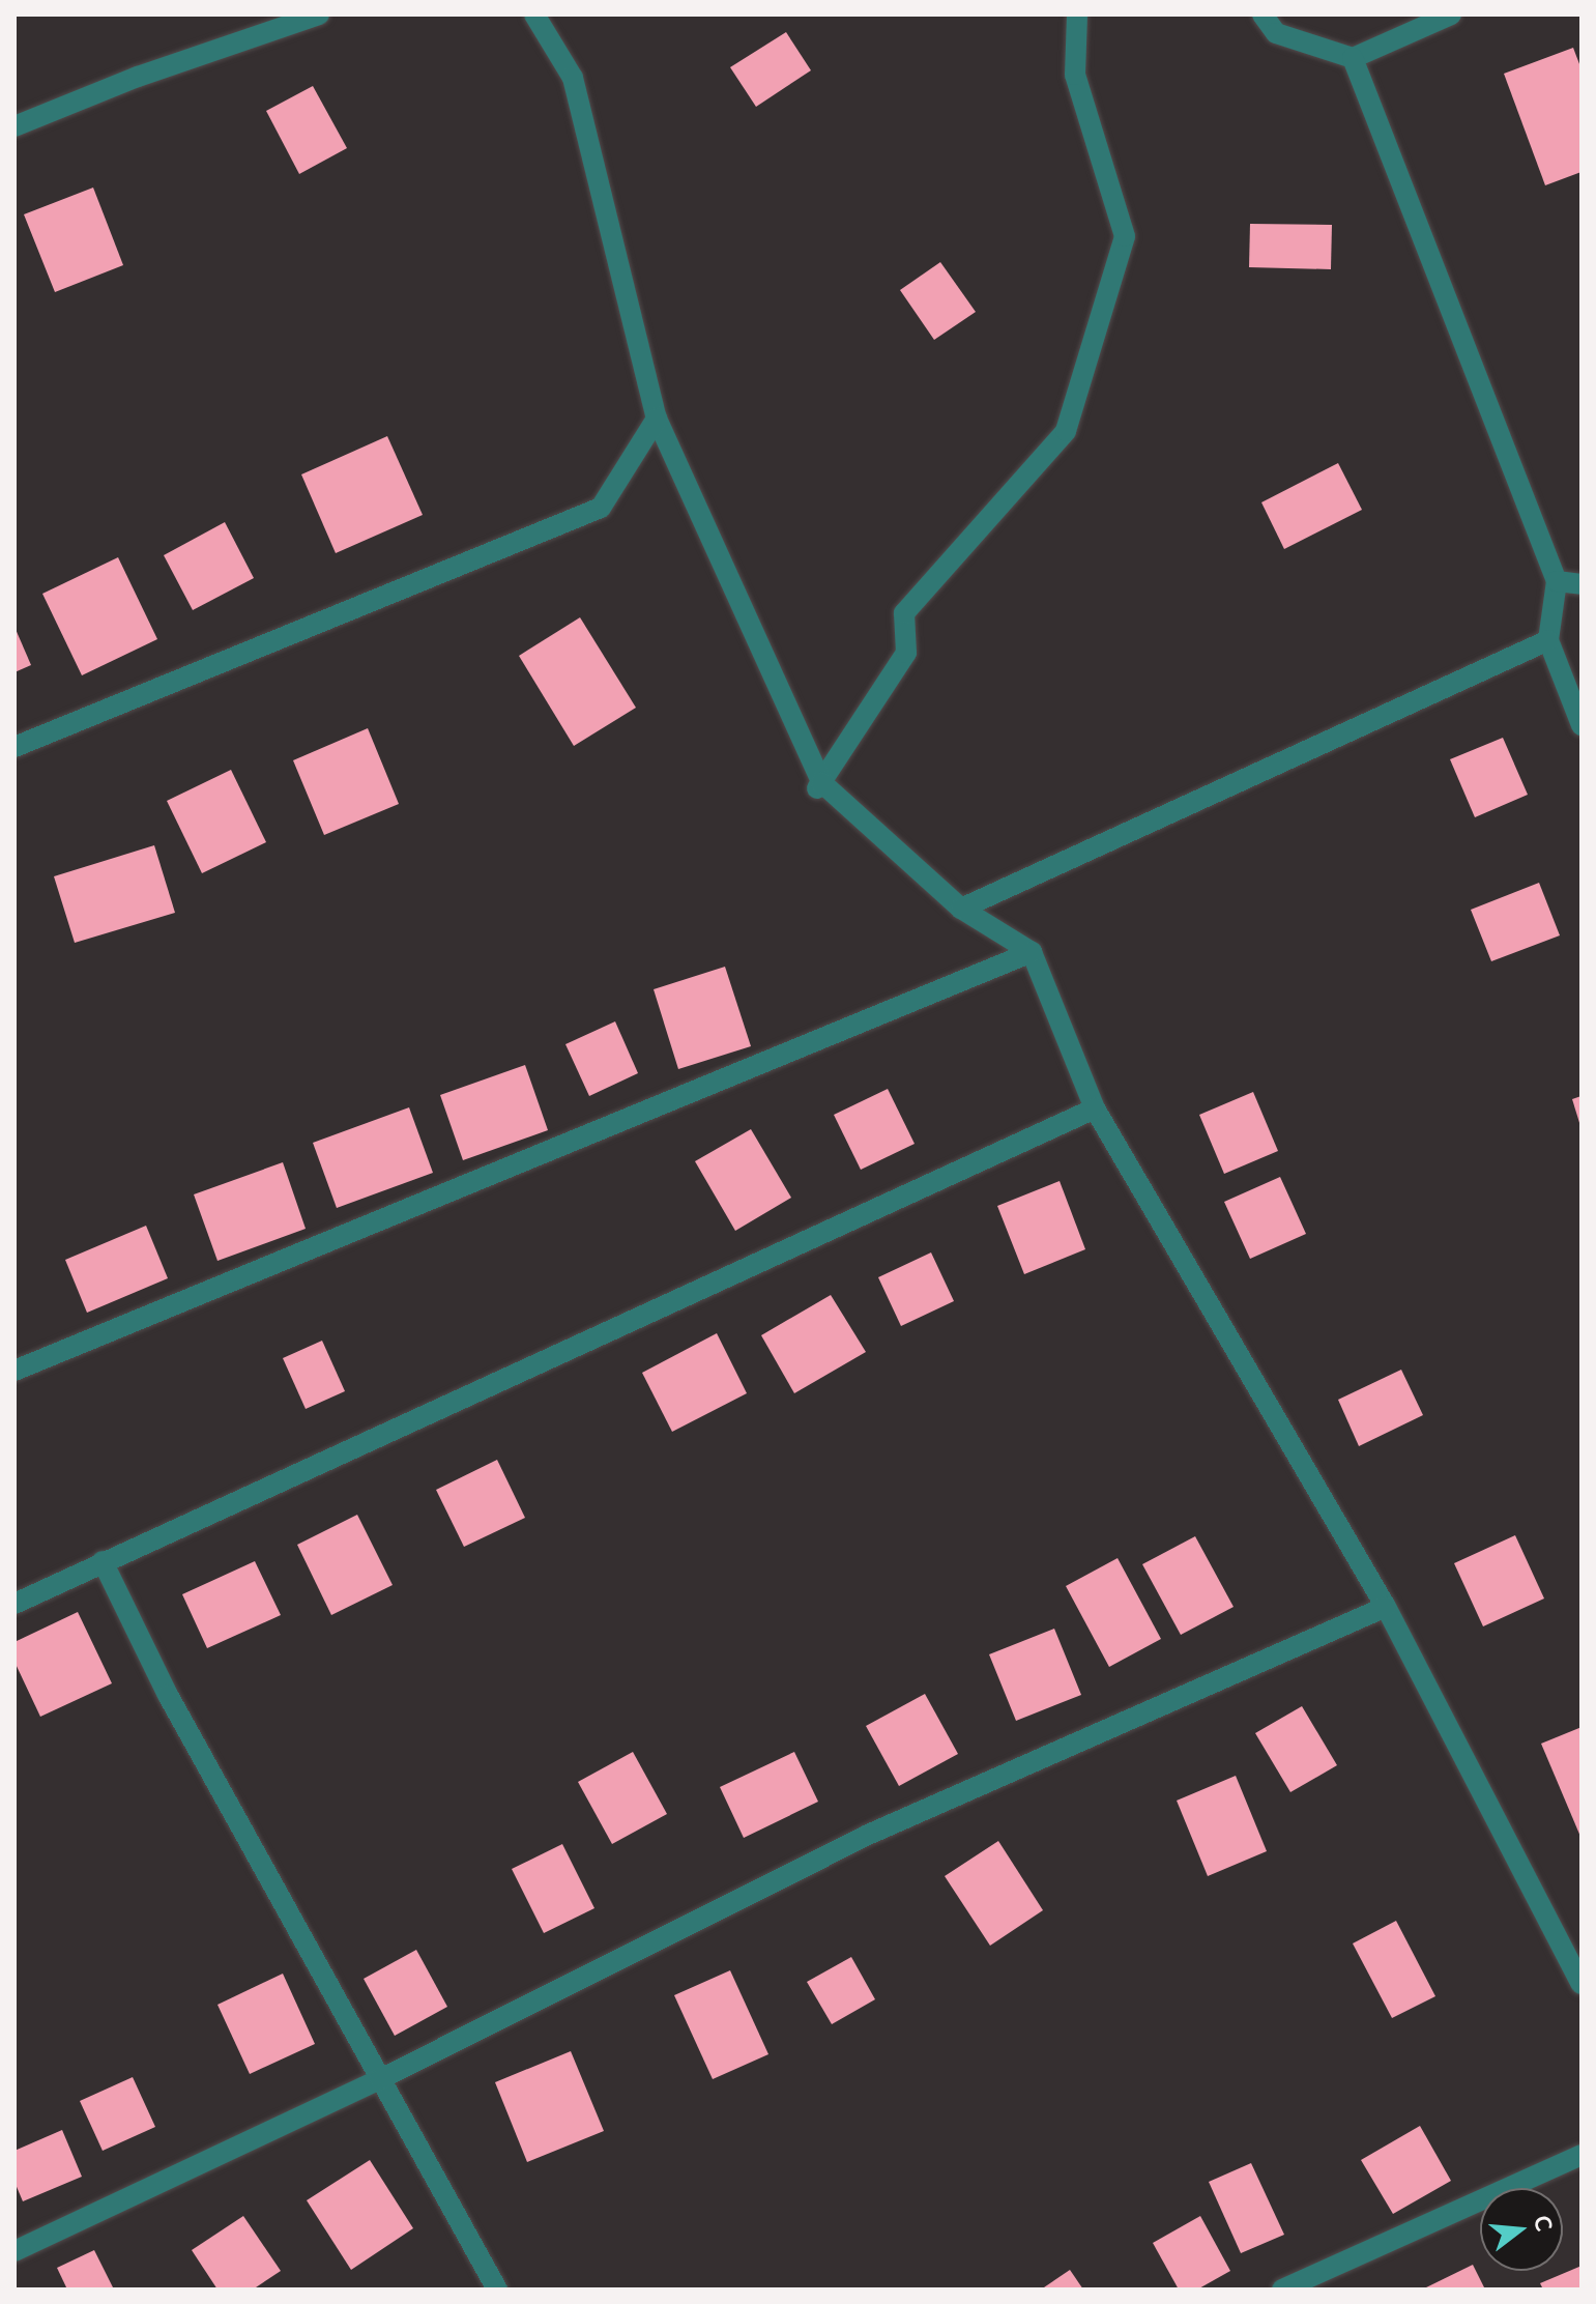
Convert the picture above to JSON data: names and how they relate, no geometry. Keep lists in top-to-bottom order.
{
  "north": "right"
}
